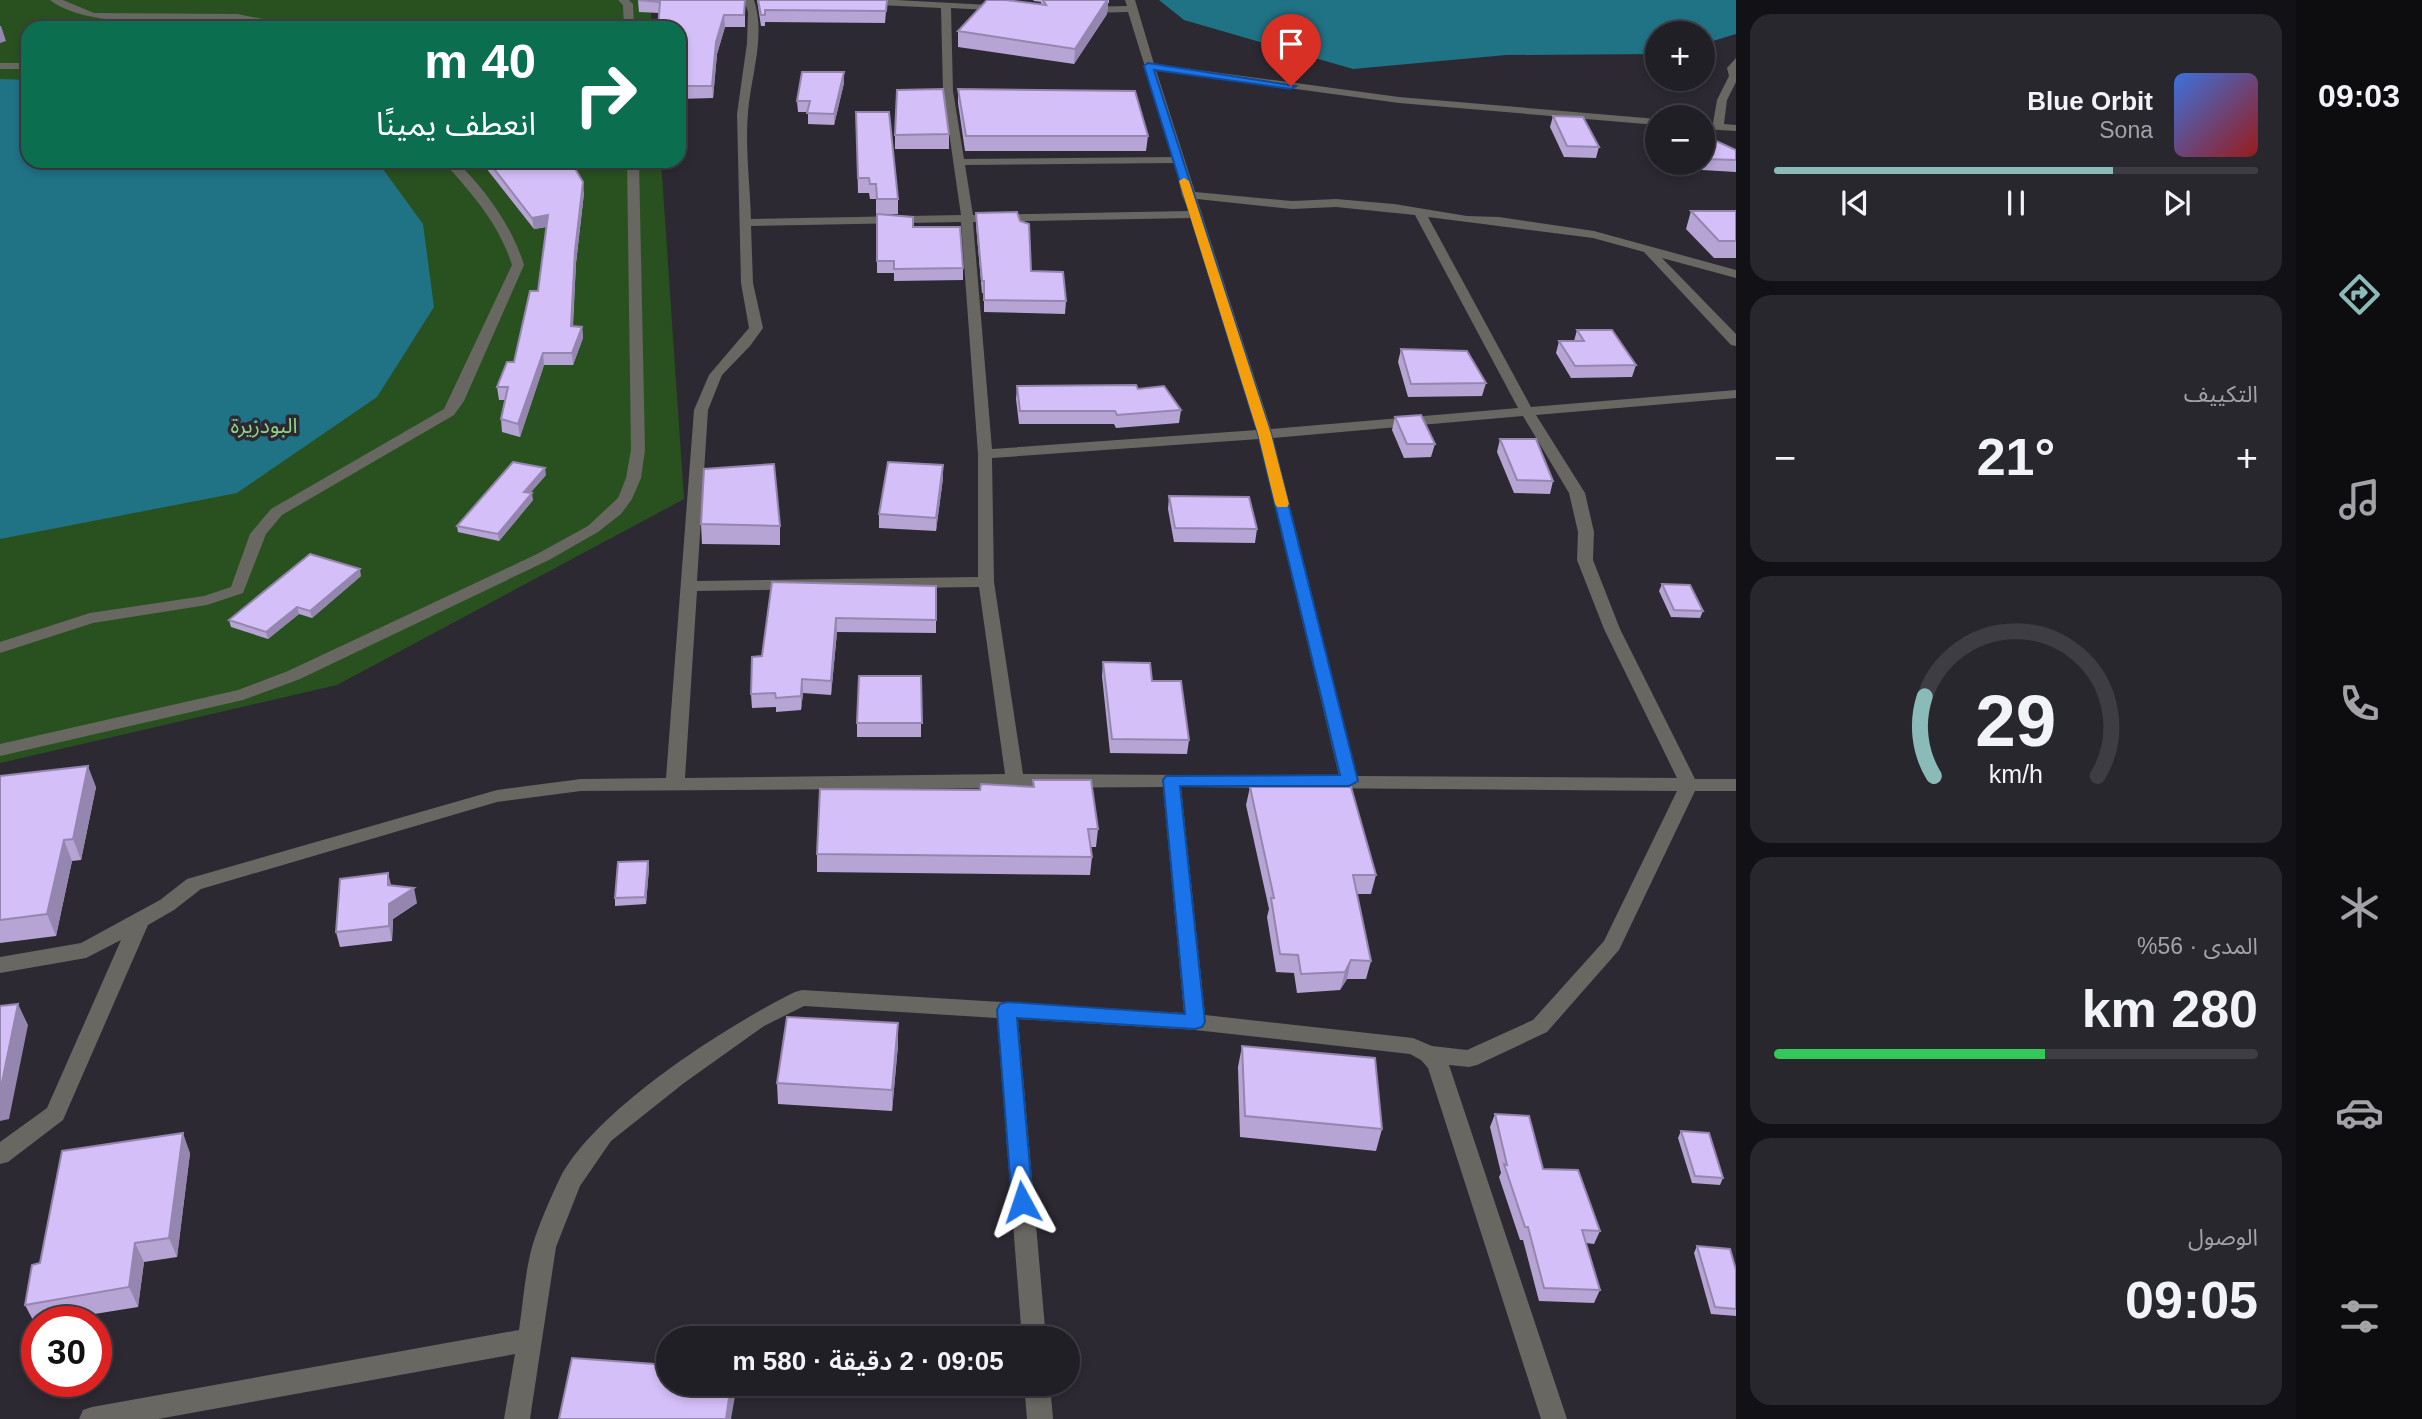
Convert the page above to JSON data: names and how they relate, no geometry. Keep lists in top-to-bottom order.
{
  "parks": ["البودزيرة"],
  "page": {
    "tabs": "09:03",
    "map_buttons": ["+", "−"],
    "turn": ["40 m", "انعطف يمينًا"],
    "song": ["Blue Orbit", "Sona"],
    "tile": [
      "التكييف",
      ["المدى · 56%", "280 km"],
      ["الوصول", "09:05"]
    ],
    "heat": ["−", "21°", "+"],
    "limit": "30",
    "trip": "09:05 · 2 دقيقة · 580 m",
    "gauge": ["29", "km/h"]
  }
}
